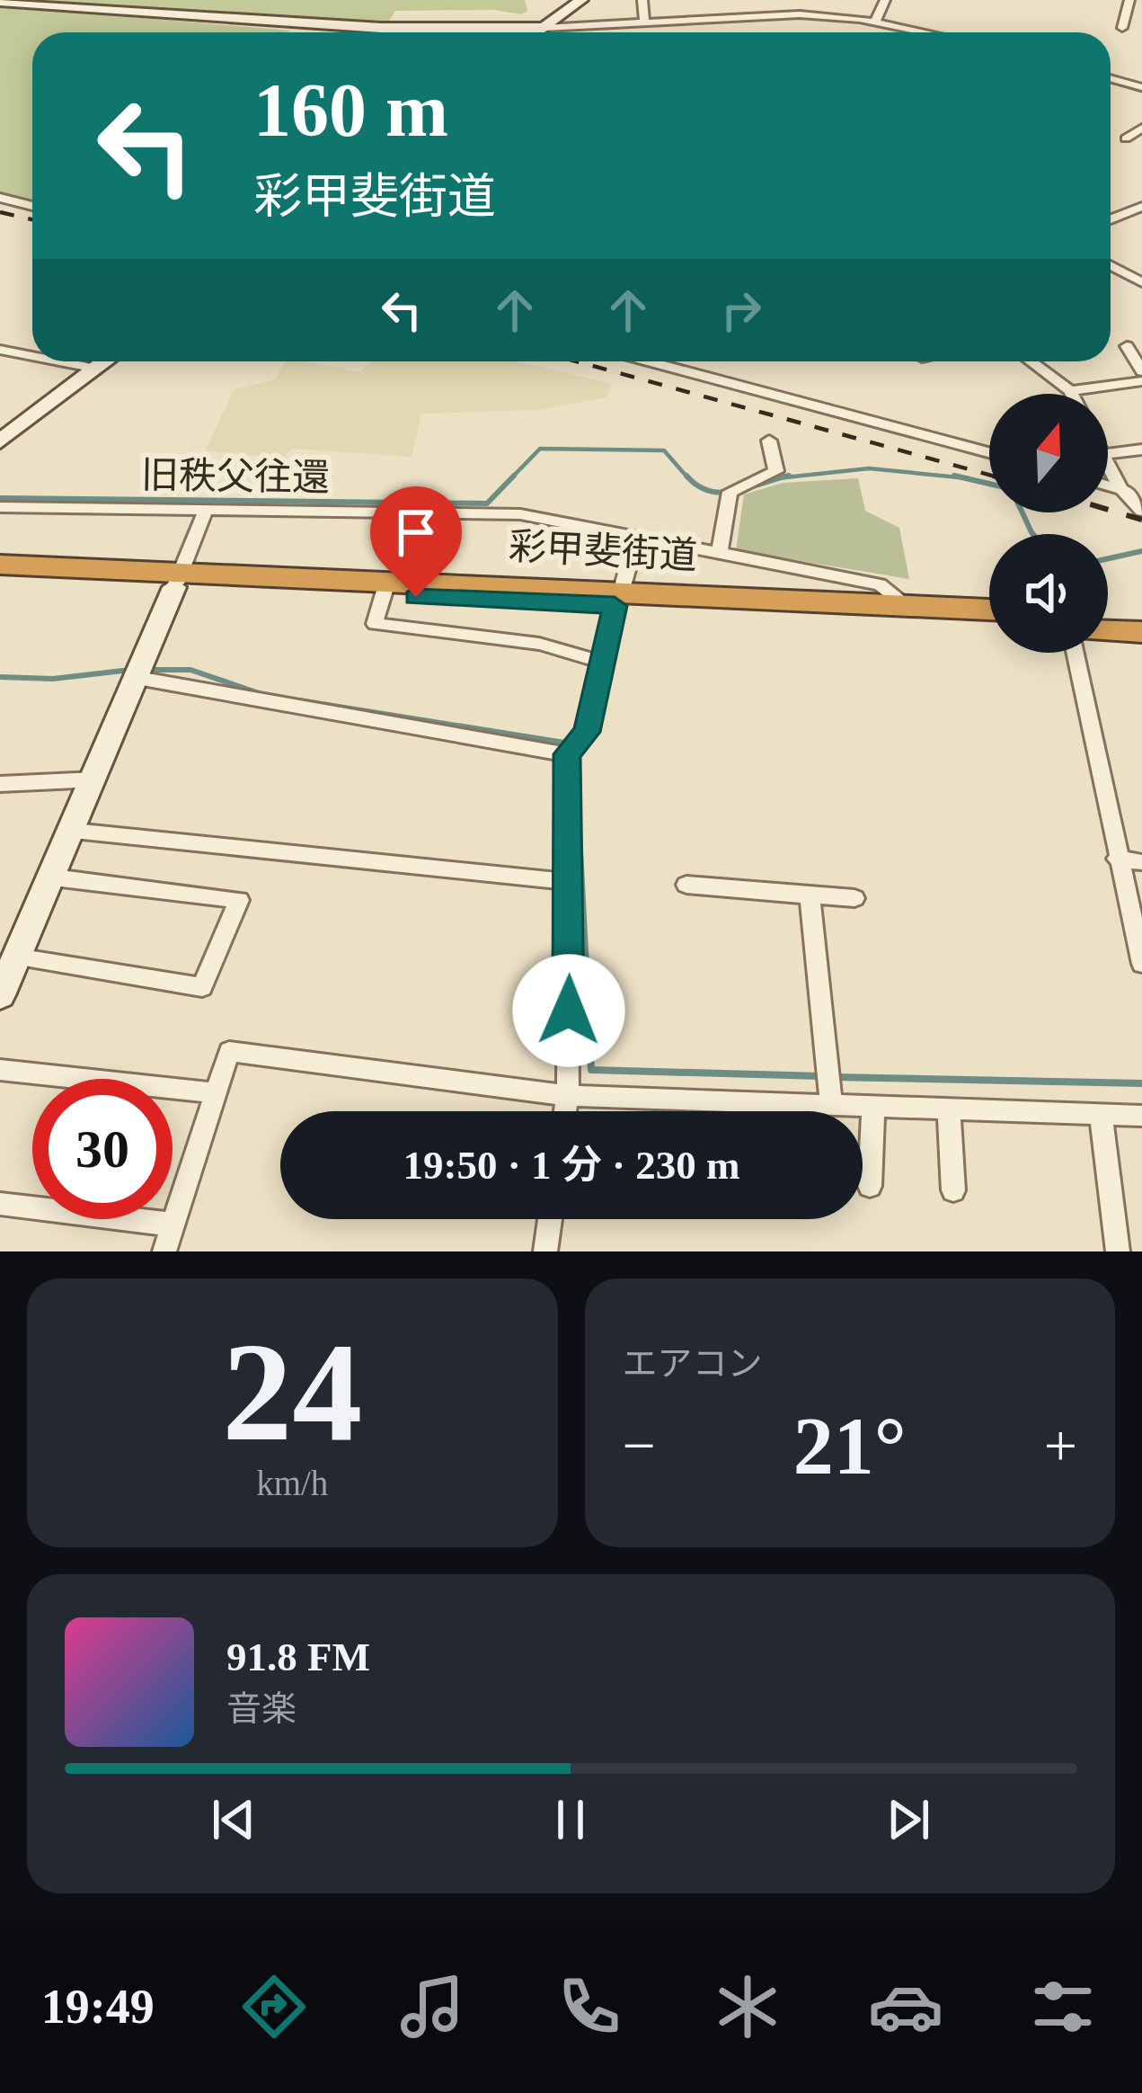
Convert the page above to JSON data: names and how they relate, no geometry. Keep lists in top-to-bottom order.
{
  "streets": {
    "highway": ["彩甲斐街道"],
    "street": ["旧秩父往還"]
  },
  "crossings": [
    ["旧秩父往還", "彩甲斐街道"]
  ],
  "north": "top",
  "page": {
    "turn": ["160 m", "彩甲斐街道"],
    "limit": "30",
    "trip": "19:50 · 1 分 · 230 m",
    "tile": [
      ["24", "km/h"],
      "エアコン"
    ],
    "heat": ["−", "21°", "+"],
    "song": ["91.8 FM", "音楽"],
    "tabs": "19:49"
  }
}
